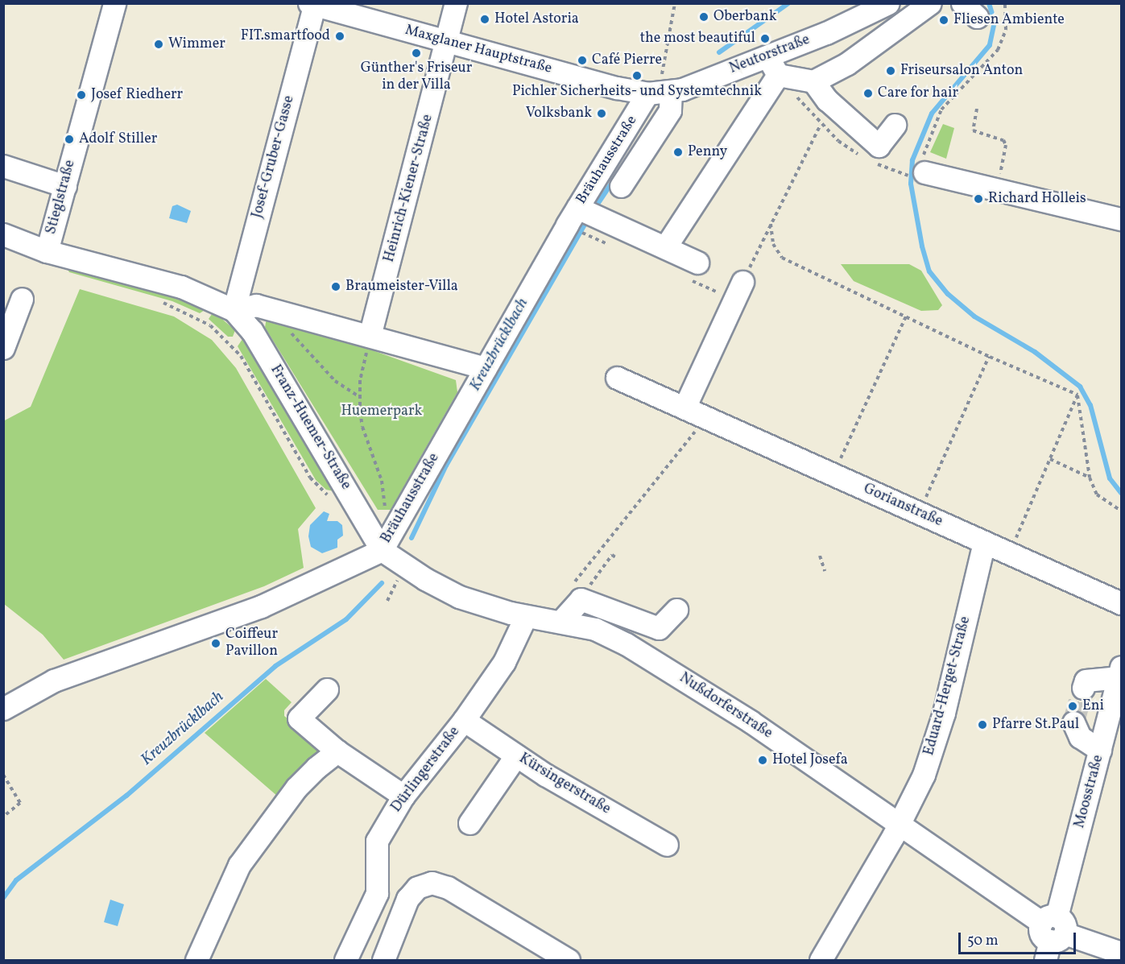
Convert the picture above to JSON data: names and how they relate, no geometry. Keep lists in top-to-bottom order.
{
  "streets": {
    "street": [
      "Maxglaner Hauptstraße",
      "Neutorstraße",
      "Josef-Gruber-Gasse",
      "Bräuhausstraße",
      "Heinrich-Kiener-Straße",
      "Stieglstraße",
      "Franz-Huemer-Straße",
      "Gorianstraße",
      "Eduard-Herget-Straße",
      "Nußdorferstraße",
      "Dürlingerstraße",
      "Kürsingerstraße",
      "Moosstraße"
    ]
  },
  "crossings": [
    ["Maxglaner Hauptstraße", "Neutorstraße"],
    ["Maxglaner Hauptstraße", "Josef-Gruber-Gasse"],
    ["Maxglaner Hauptstraße", "Bräuhausstraße"],
    ["Maxglaner Hauptstraße", "Heinrich-Kiener-Straße"],
    ["Neutorstraße", "Bräuhausstraße"],
    ["Josef-Gruber-Gasse", "Franz-Huemer-Straße"],
    ["Bräuhausstraße", "Franz-Huemer-Straße"],
    ["Bräuhausstraße", "Nußdorferstraße"],
    ["Stieglstraße", "Franz-Huemer-Straße"],
    ["Franz-Huemer-Straße", "Nußdorferstraße"],
    ["Gorianstraße", "Eduard-Herget-Straße"],
    ["Eduard-Herget-Straße", "Nußdorferstraße"],
    ["Nußdorferstraße", "Dürlingerstraße"],
    ["Nußdorferstraße", "Moosstraße"],
    ["Dürlingerstraße", "Kürsingerstraße"]
  ],
  "water": ["Kreuzbrücklbach"],
  "parks": ["Huemerpark"],
  "places": [
    "Oberbank",
    "Hotel Astoria",
    "Fliesen Ambiente",
    "FIT.smartfood",
    "the most beautiful",
    "Wimmer",
    "Günther's Friseur in der Villa",
    "Café Pierre",
    "Friseursalon Anton",
    "Pichler Sicherheits- und Systemtechnik",
    "Care for hair",
    "Josef Riedherr",
    "Volksbank",
    "Adolf Stiller",
    "Penny",
    "Richard Holleis",
    "Braumeister-Villa",
    "Coiffeur Pavillon",
    "Eni",
    "Pfarre St.Paul",
    "Hotel Josefa"
  ],
  "scale_bar": "50 m"
}
